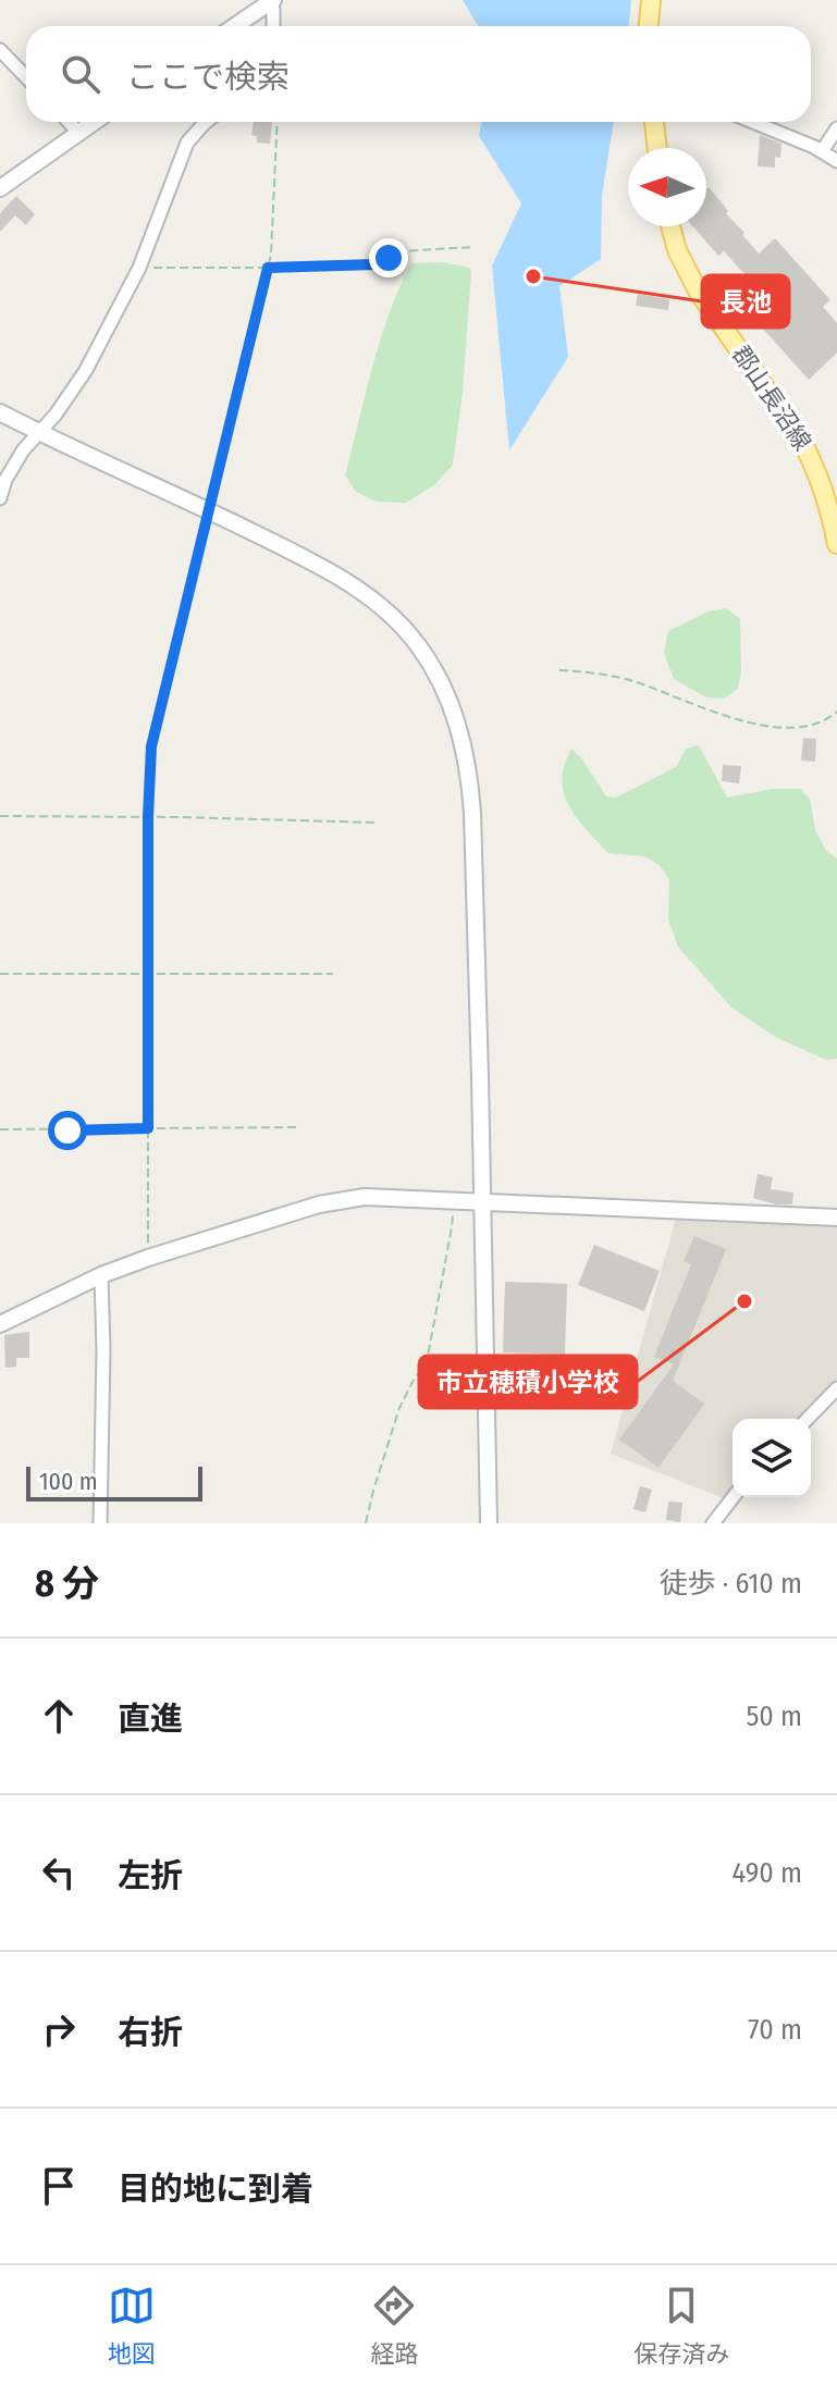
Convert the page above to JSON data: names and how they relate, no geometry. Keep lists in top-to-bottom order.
{
  "streets": {
    "main road": ["郡山長沼線"]
  },
  "places": ["長池", "市立穂積小学校"],
  "scale_bar": "100 m",
  "north": "left",
  "page": {
    "search": "ここで検索",
    "scale": "100 m",
    "heading": ["8 分", "徒歩 · 610 m"],
    "list": [
      ["直進", "50 m"],
      ["左折", "490 m"],
      ["右折", "70 m"],
      "目的地に到着"
    ],
    "nav": ["地図", "経路", "保存済み"]
  }
}
